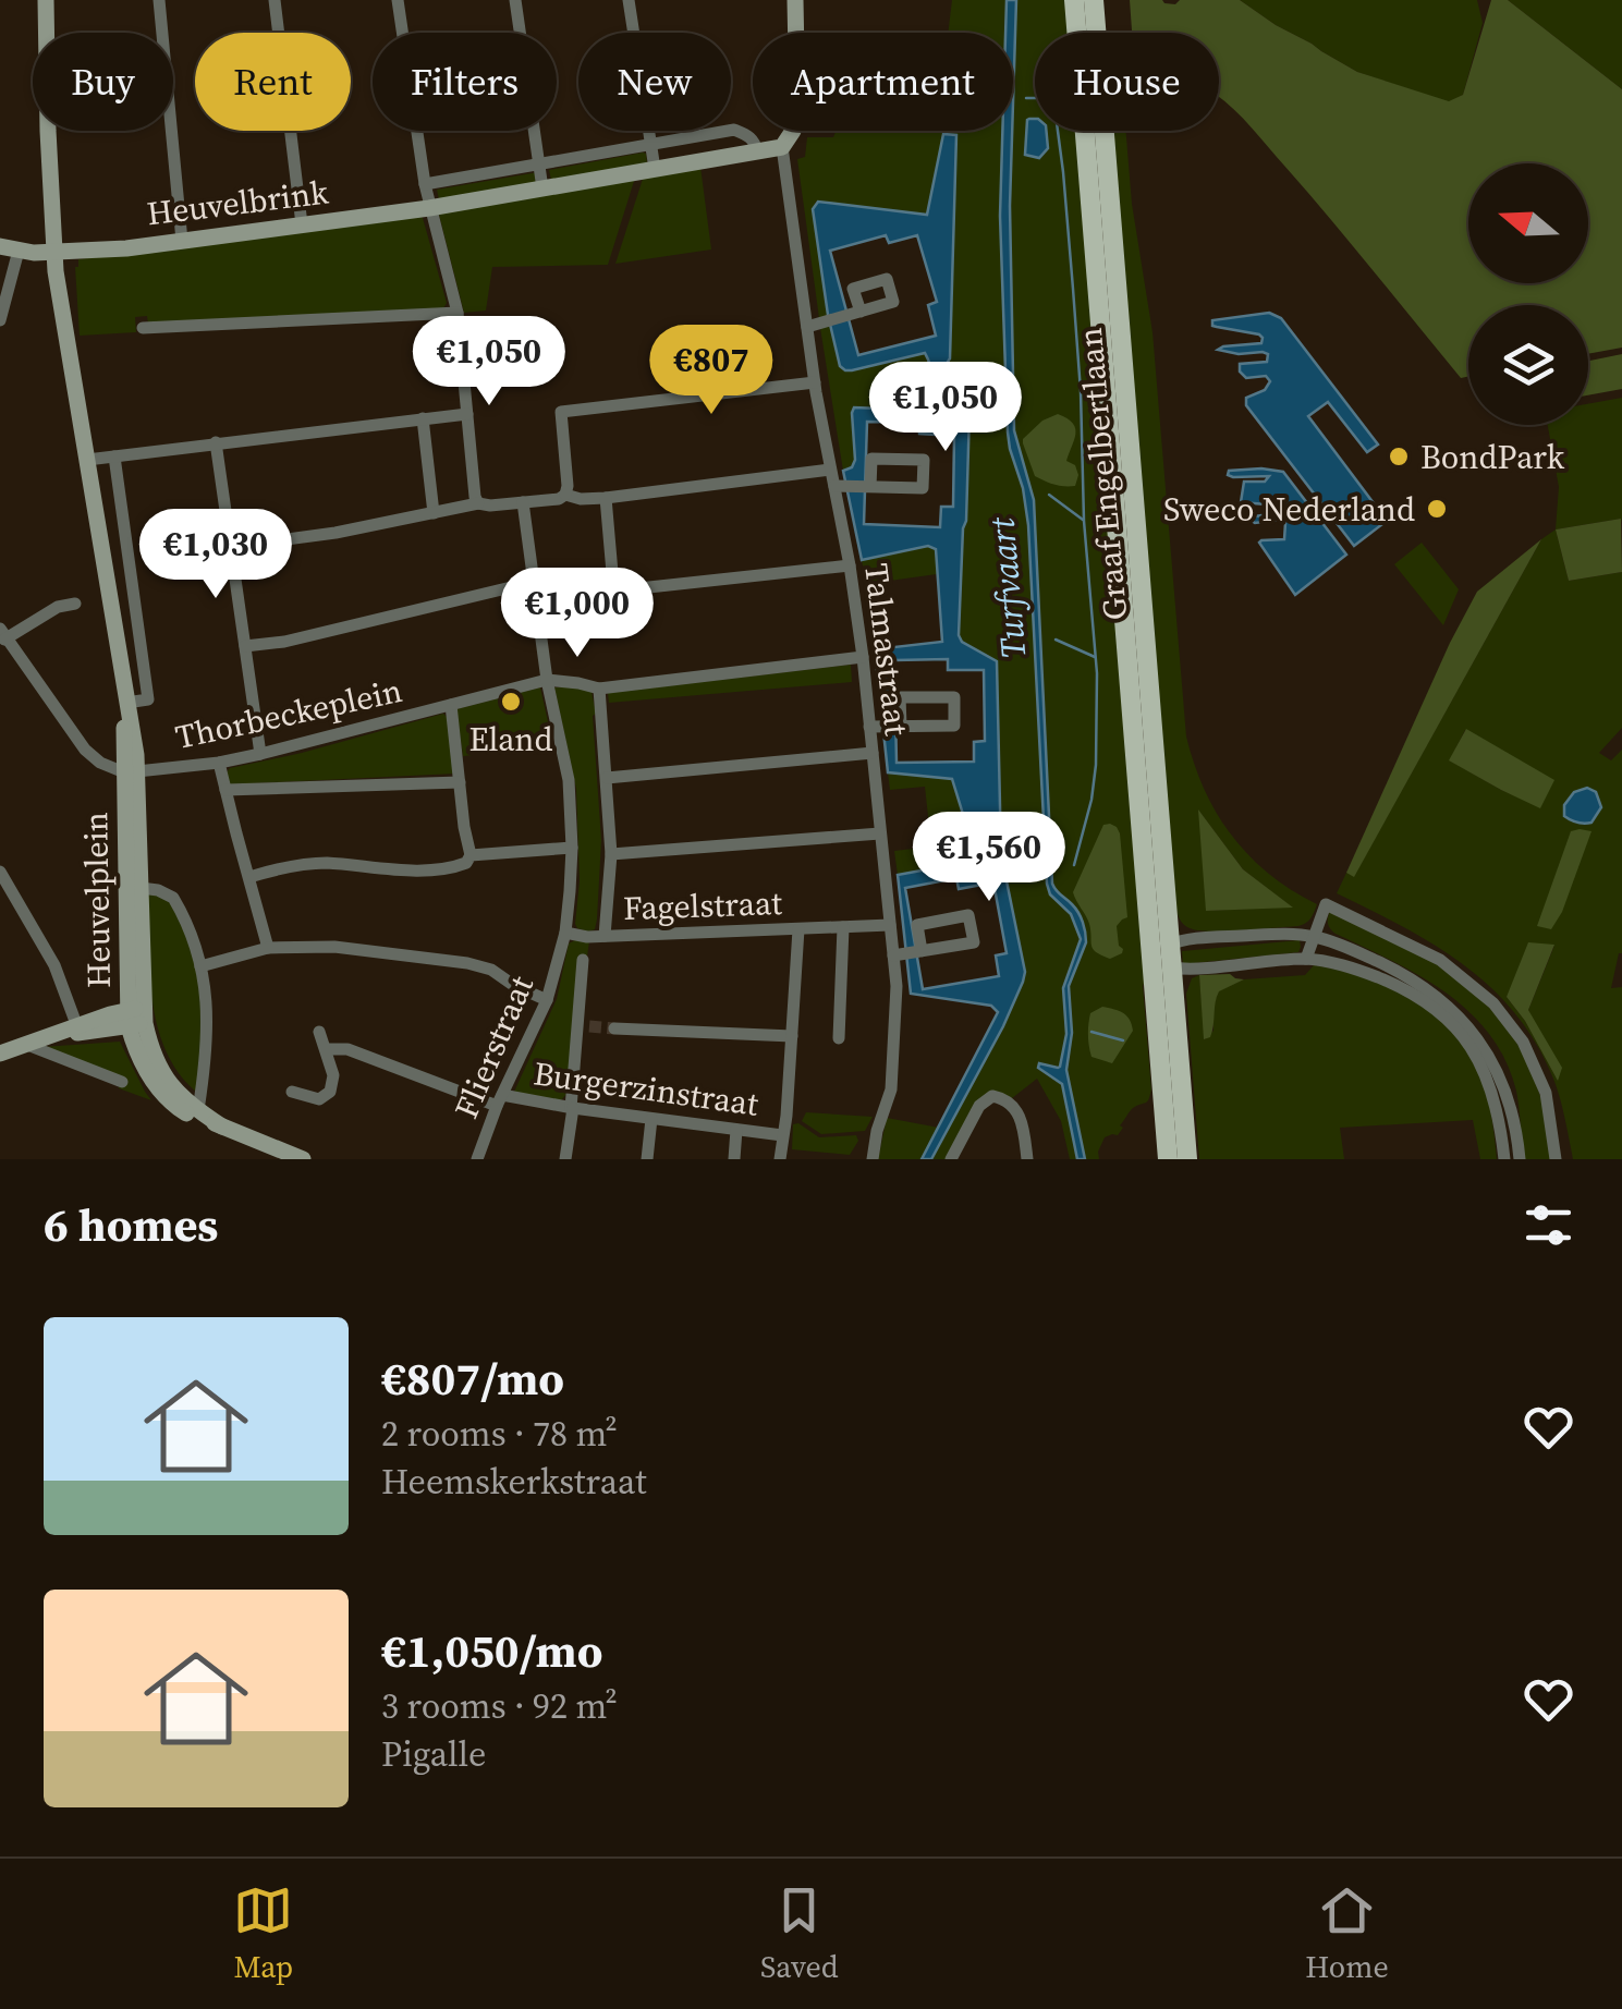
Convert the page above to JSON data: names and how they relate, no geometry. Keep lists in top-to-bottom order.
{
  "streets": {
    "main road": ["Graaf Engelbertlaan"],
    "street": [
      "Heuvelbrink",
      "Talmastraat",
      "Thorbeckeplein",
      "Heuvelplein",
      "Fagelstraat",
      "Flierstraat",
      "Burgerzinstraat"
    ]
  },
  "crossings": [
    ["Heuvelbrink", "Talmastraat"],
    ["Heuvelbrink", "Heuvelplein"],
    ["Talmastraat", "Fagelstraat"],
    ["Thorbeckeplein", "Heuvelplein"],
    ["Thorbeckeplein", "Flierstraat"],
    ["Fagelstraat", "Flierstraat"],
    ["Flierstraat", "Burgerzinstraat"]
  ],
  "water": ["Turfvaart"],
  "places": ["BondPark", "Sweco Nederland", "Eland"],
  "north": "left",
  "page": {
    "chip": [
      "Buy",
      "Rent",
      "Filters",
      "New",
      "Apartment",
      "House"
    ],
    "price": [
      "€1,050",
      "€807",
      "€1,050",
      "€1,030",
      "€1,000",
      "€1,560"
    ],
    "heading": "6 homes",
    "list": [
      {
        "name": "€807/mo",
        "note": "2 rooms · 78 m² · Heemskerkstraat"
      },
      {
        "name": "€1,050/mo",
        "note": "3 rooms · 92 m² · Pigalle"
      }
    ],
    "tabs": ["Map", "Saved", "Home"]
  }
}
